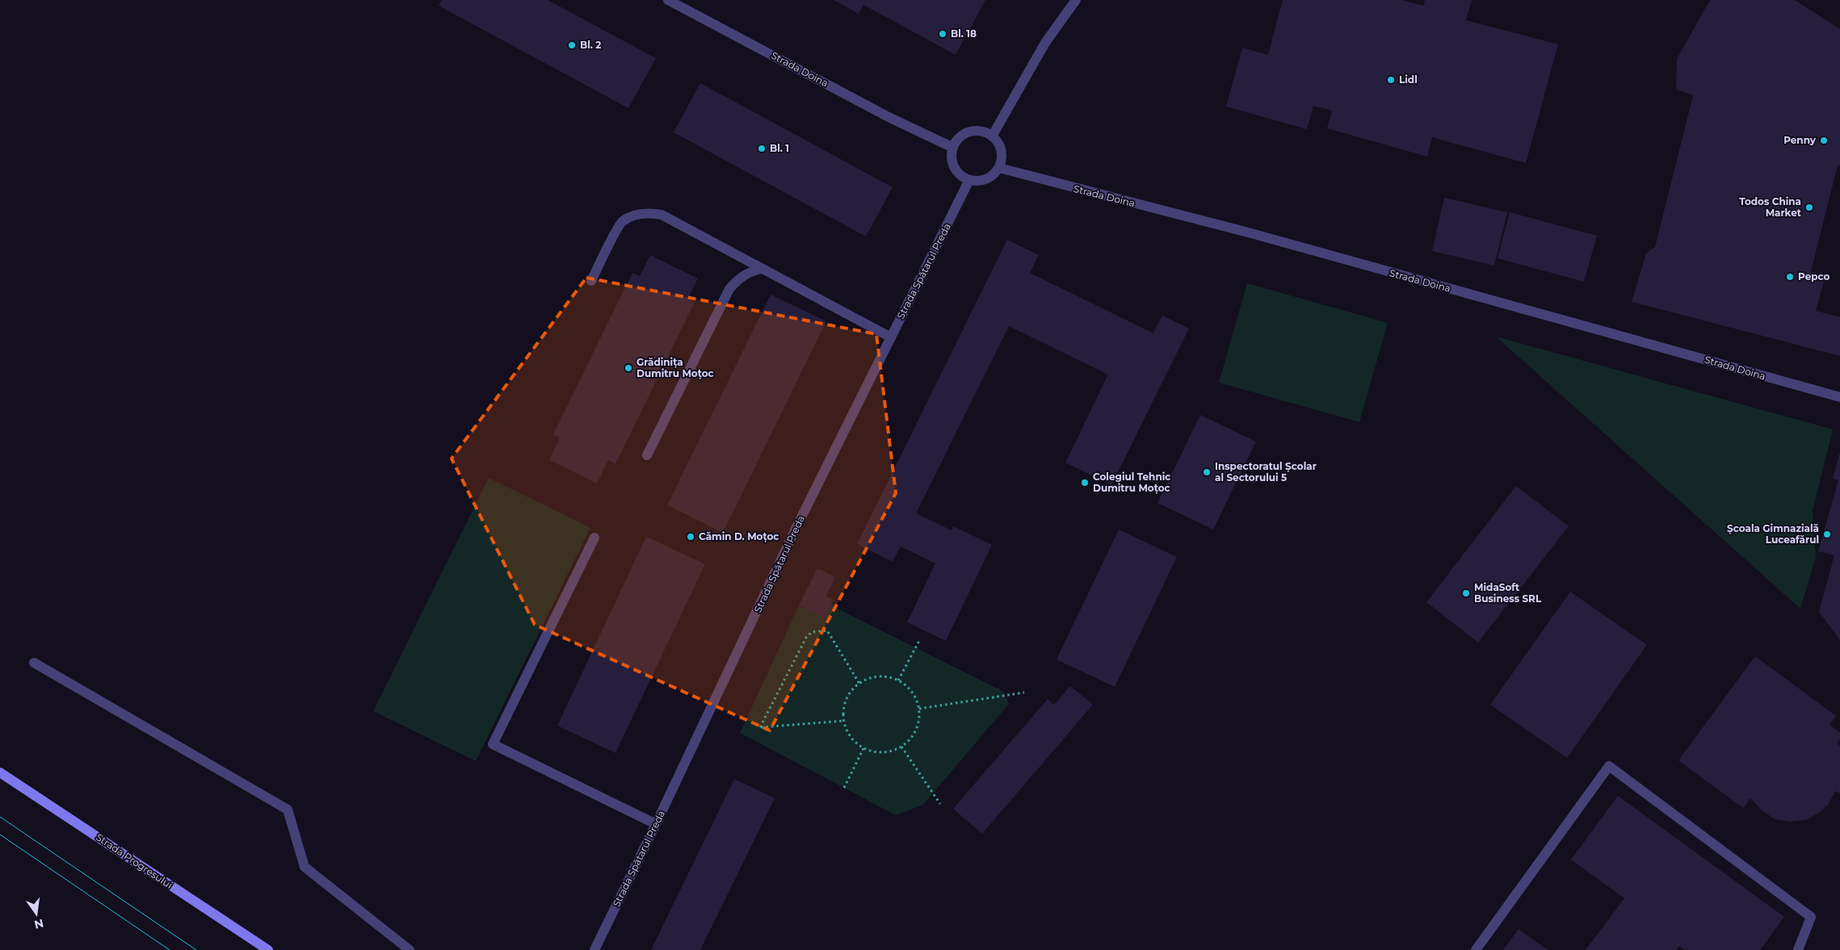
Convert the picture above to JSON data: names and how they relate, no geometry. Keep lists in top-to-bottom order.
{
  "streets": {
    "main road": ["Strada Progresului"],
    "street": ["Strada Doina", "Strada Spătarul Preda"]
  },
  "crossings": [
    ["Strada Doina", "Strada Spătarul Preda"]
  ],
  "places": [
    "Bl. 18",
    "Bl. 2",
    "Lidl",
    "Penny",
    "Bl. 1",
    "Todos China Market",
    "Pepco",
    "Grădinița Dumitru Moțoc",
    "Inspectoratul Școlar al Sectorului 5",
    "Colegiul Tehnic Dumitru Moțoc",
    "Școala Gimnazială Luceafărul",
    "Cămin D. Moțoc",
    "MidaSoft Business SRL"
  ],
  "north": "bottom"
}
